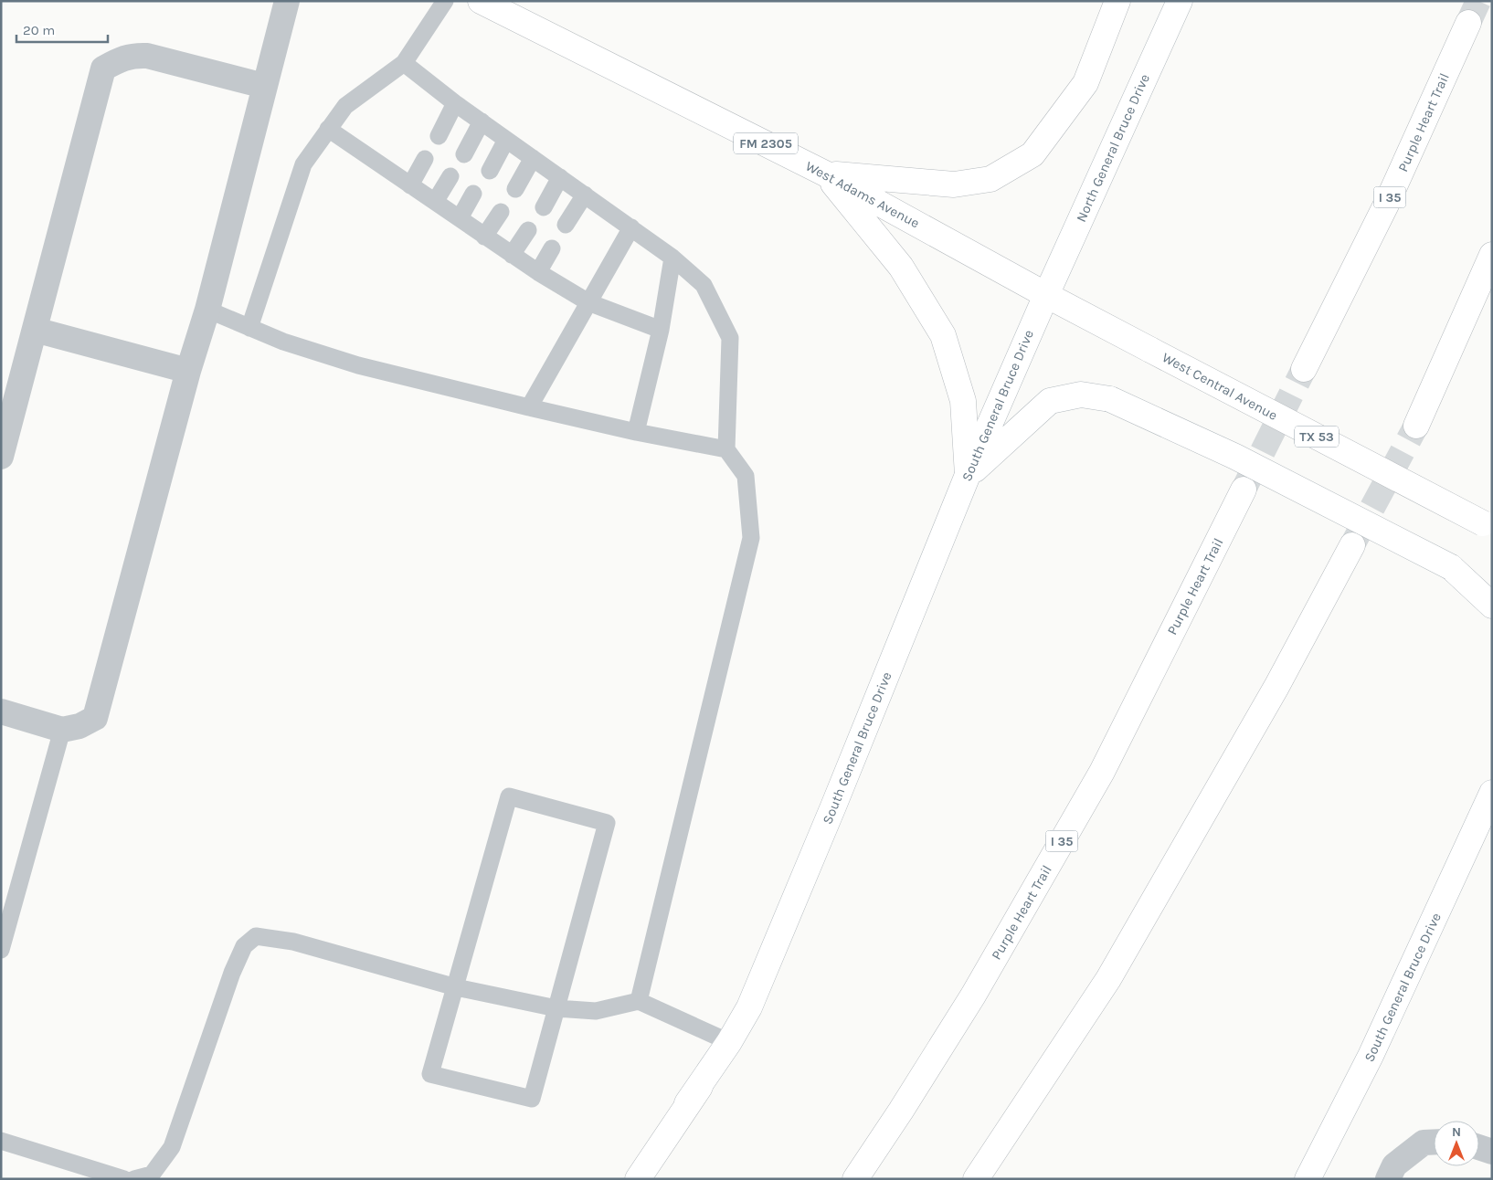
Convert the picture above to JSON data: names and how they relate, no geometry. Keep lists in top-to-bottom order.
{
  "streets": {
    "main road": [
      "Purple Heart Trail",
      "FM 2305",
      "North General Bruce Drive",
      "West Adams Avenue",
      "I 35",
      "West Central Avenue",
      "South General Bruce Drive",
      "TX 53"
    ]
  },
  "crossings": [
    ["North General Bruce Drive", "West Adams Avenue"],
    ["North General Bruce Drive", "West Central Avenue"],
    ["North General Bruce Drive", "South General Bruce Drive"],
    ["West Adams Avenue", "West Central Avenue"],
    ["West Adams Avenue", "South General Bruce Drive"],
    ["West Central Avenue", "South General Bruce Drive"]
  ],
  "scale_bar": "20 m",
  "north": "top"
}
